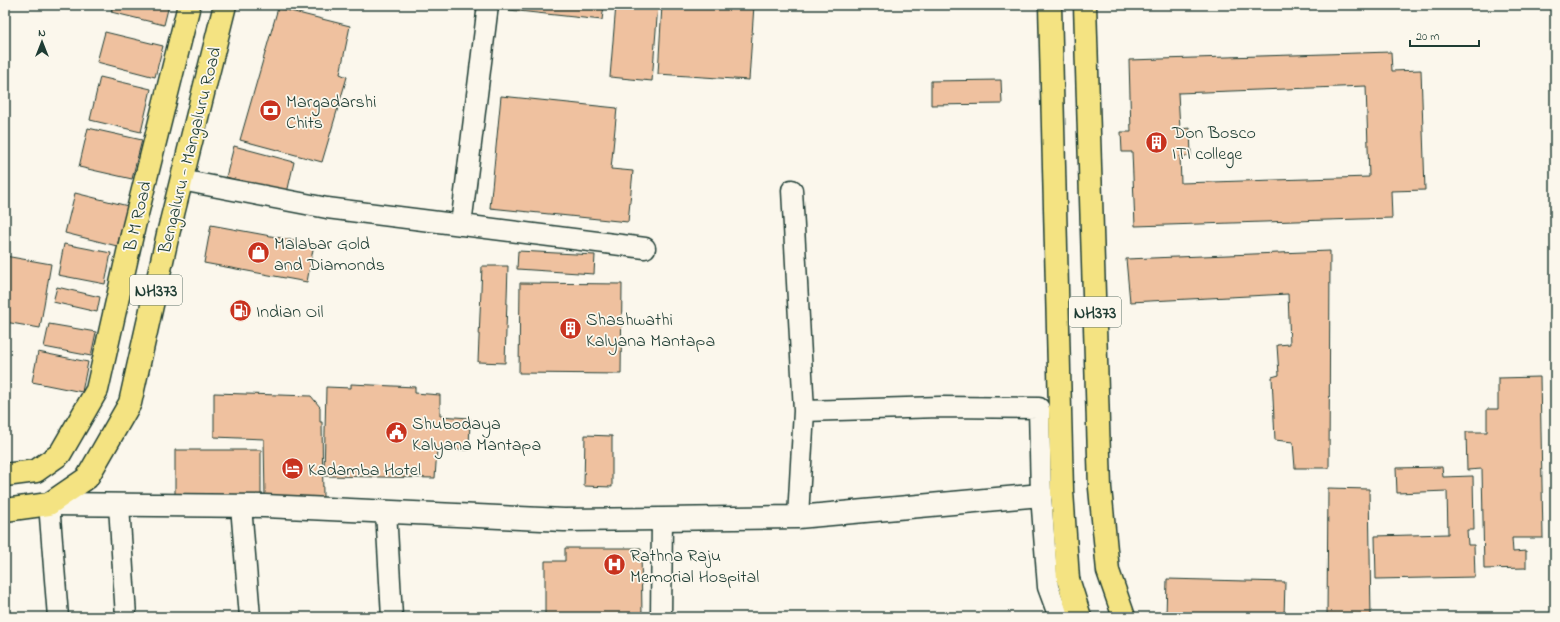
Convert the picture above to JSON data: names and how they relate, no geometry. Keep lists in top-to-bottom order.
{
  "streets": {
    "highway": ["Bengaluru - Mangaluru Road", "B M Road", "NH373"]
  },
  "places": {
    "bank": ["Margadarshi Chits"],
    "building": ["Don Bosco ITI college", "Shashwathi Kalyana Mantapa"],
    "shop": ["Malabar Gold and Diamonds"],
    "fuel station": ["Indian Oil"],
    "public building": ["Shubodaya Kalyana Mantapa"],
    "hotel": ["Kadamba Hotel"],
    "hospital": ["Rathna Raju Memorial Hospital"]
  },
  "scale_bar": "20 m",
  "north": "top"
}
